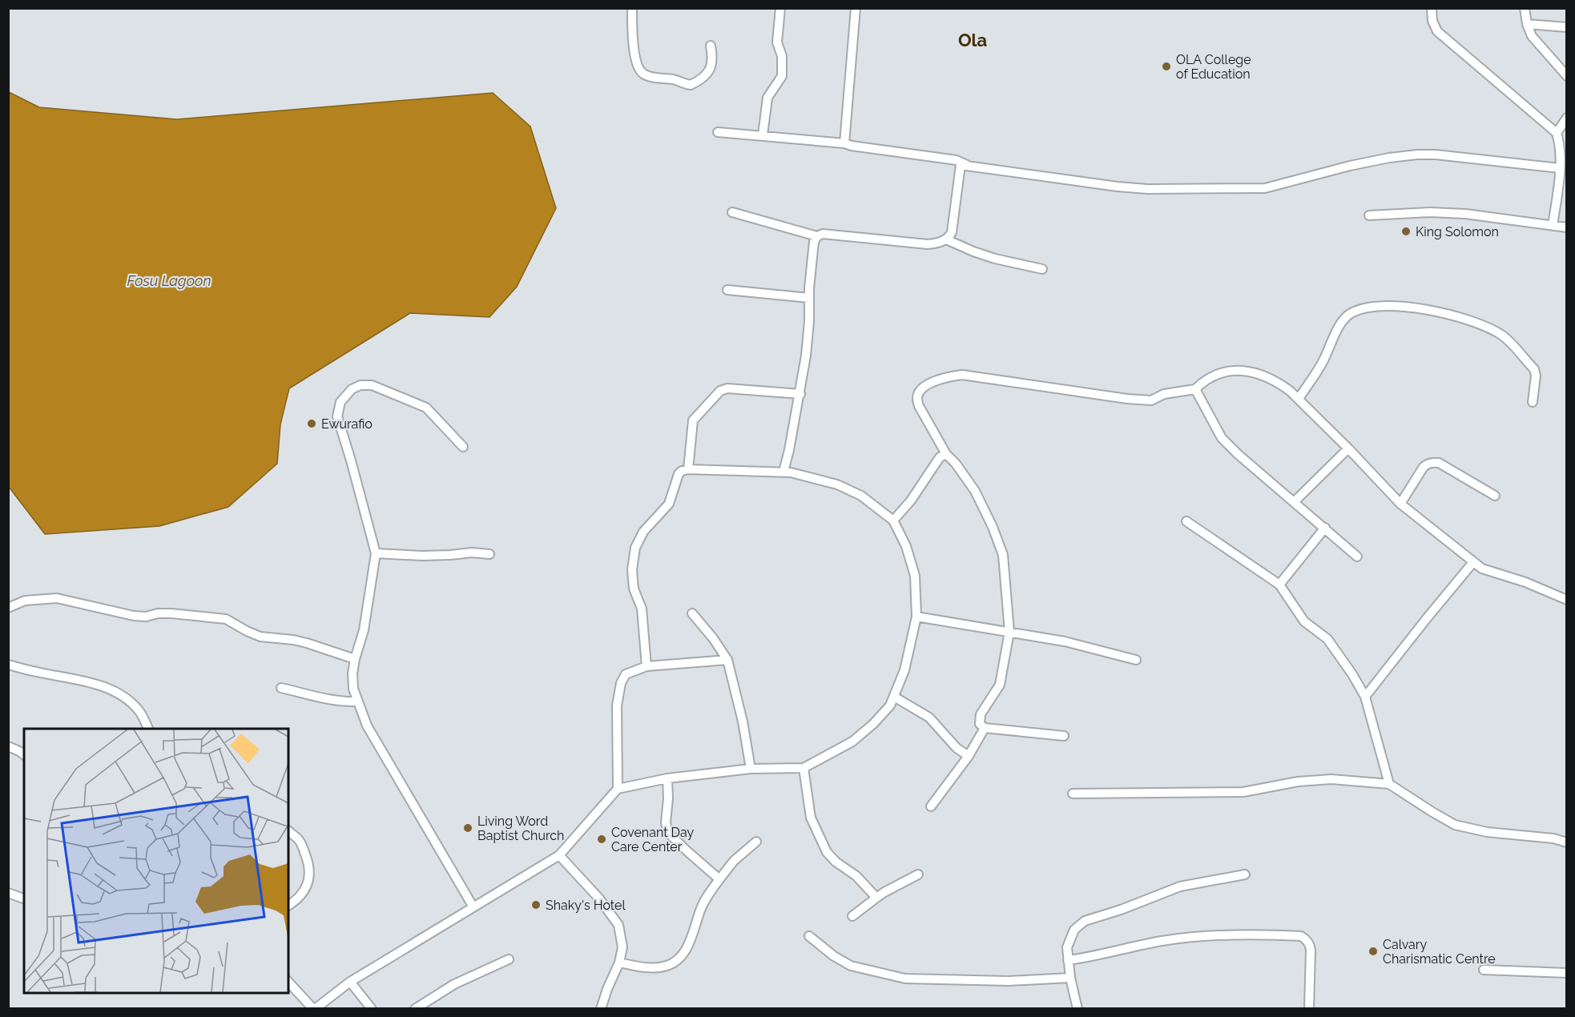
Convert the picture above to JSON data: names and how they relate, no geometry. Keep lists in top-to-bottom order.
{
  "districts": ["Ola"],
  "water": ["Fosu Lagoon"],
  "places": [
    "OLA College of Education",
    "King Solomon",
    "Ewurafio",
    "Living Word Baptist Church",
    "Covenant Day Care Center",
    "Shaky's Hotel",
    "Calvary Charismatic Centre"
  ]
}
